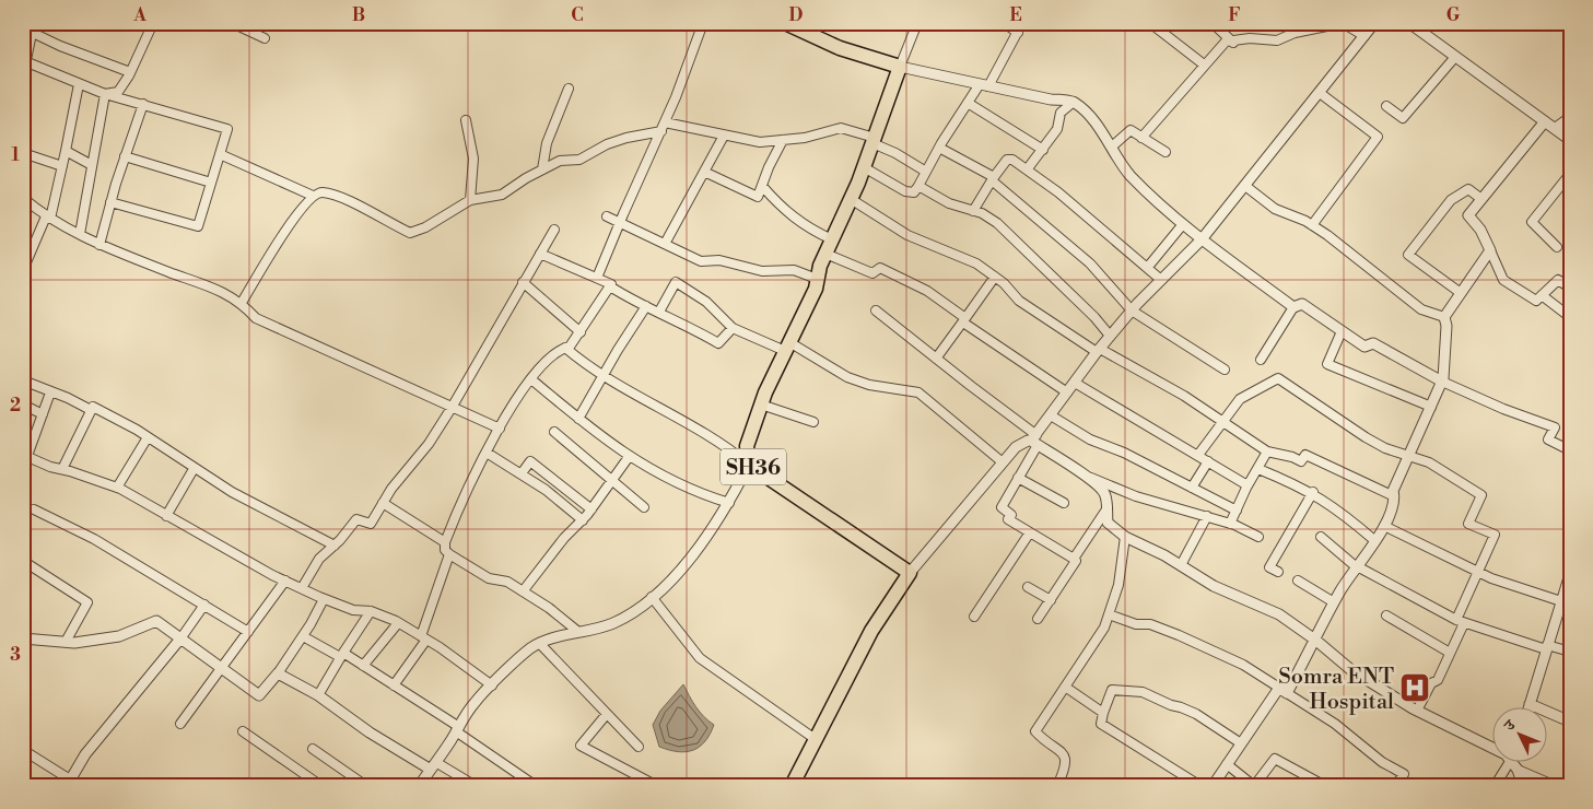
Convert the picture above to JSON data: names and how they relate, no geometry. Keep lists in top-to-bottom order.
{
  "streets": {
    "highway": ["SH36"]
  },
  "places": {
    "hospital": ["Somra ENT Hospital"]
  },
  "north": "top left",
  "grid": {
    "columns": [
      "A",
      "B",
      "C",
      "D",
      "E",
      "F",
      "G"
    ],
    "rows": ["1", "2", "3"]
  }
}
